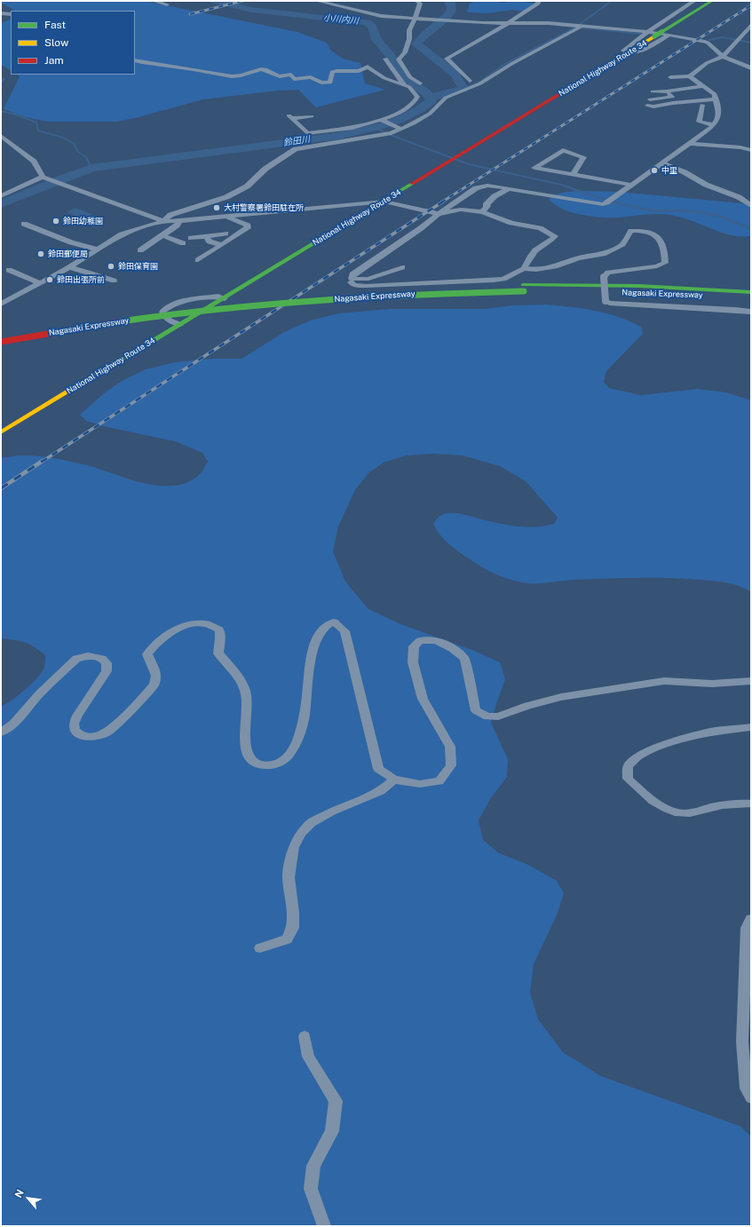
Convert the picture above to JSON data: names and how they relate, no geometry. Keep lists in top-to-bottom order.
{
  "streets": {
    "highway": ["National Highway Route 34", "Nagasaki Expressway"]
  },
  "water": ["小川内川", "鈴田川"],
  "places": [
    "中里",
    "大村警察署鈴田駐在所",
    "鈴田幼稚園",
    "鈴田郵便局",
    "鈴田保育園",
    "鈴田出張所前"
  ],
  "legend": ["Fast", "Slow", "Jam"],
  "north": "top left"
}
